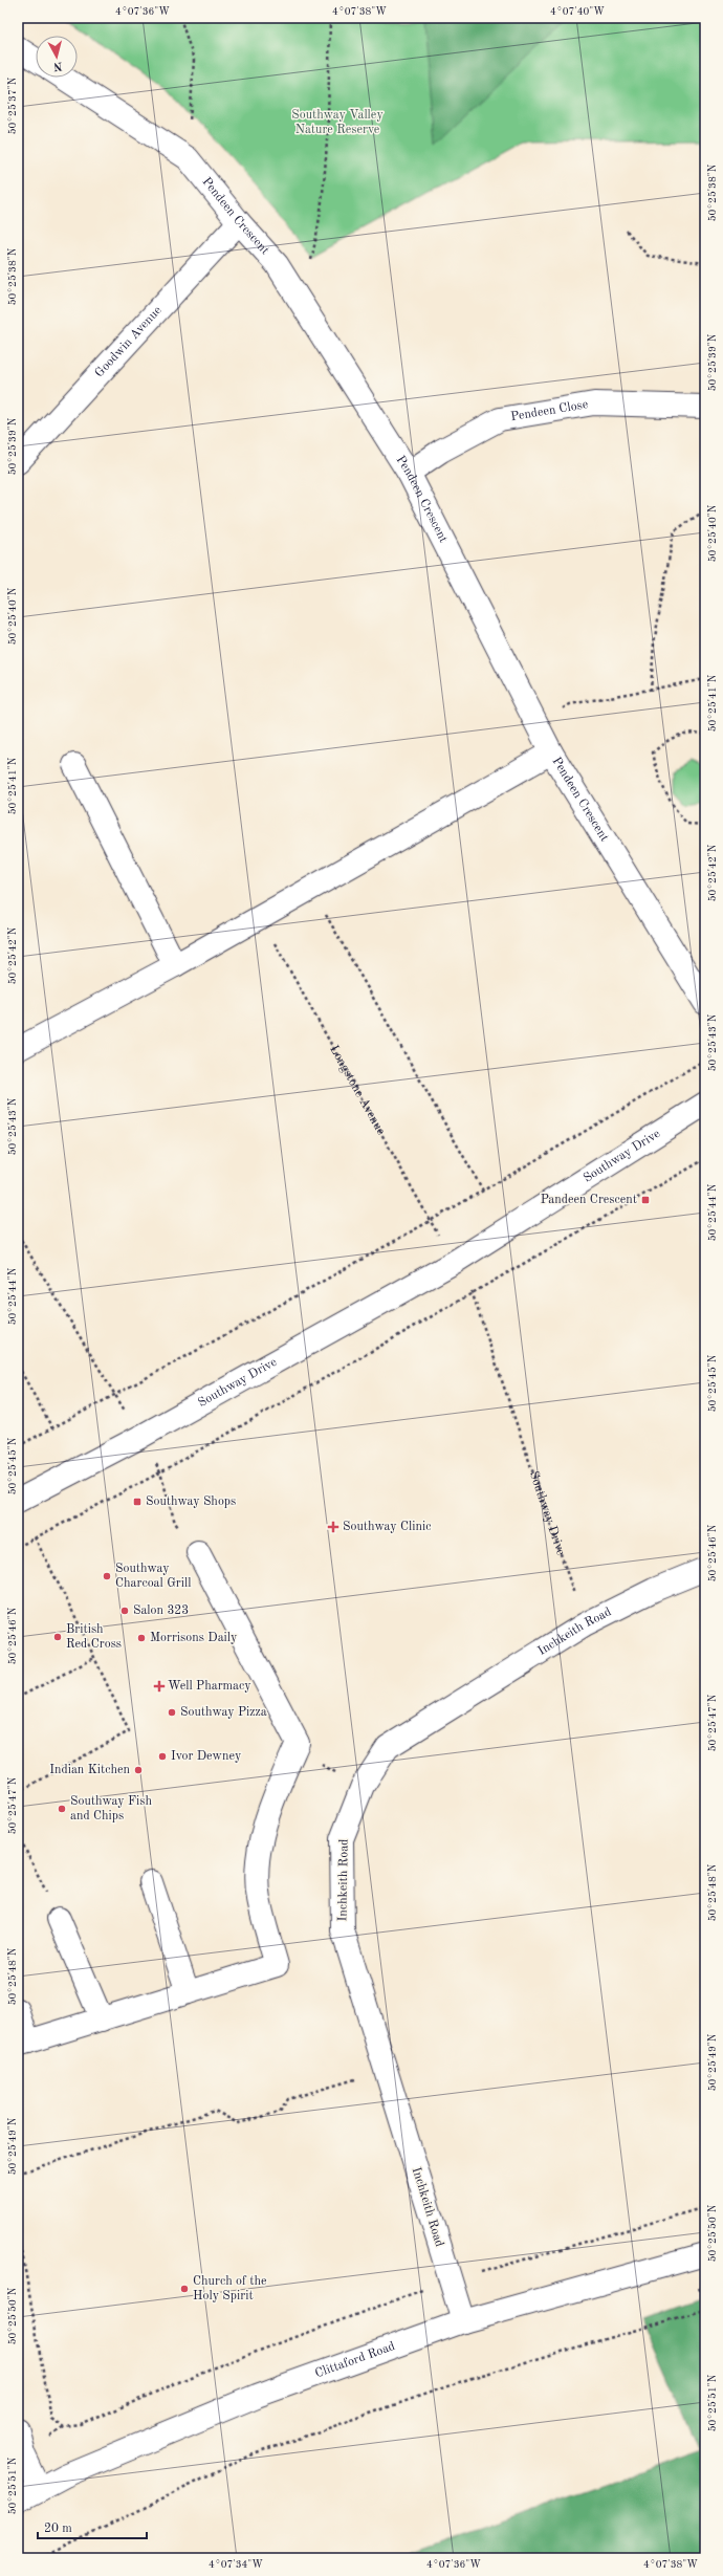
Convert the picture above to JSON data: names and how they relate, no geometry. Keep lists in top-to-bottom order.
{
  "streets": {
    "street": [
      "Pendeen Crescent",
      "Goodwin Avenue",
      "Pendeen Close",
      "Southway Drive",
      "Inchkeith Road",
      "Clittaford Road"
    ],
    "path": ["Longstone Avenue"]
  },
  "crossings": [
    ["Pendeen Crescent", "Goodwin Avenue"],
    ["Pendeen Crescent", "Pendeen Close"],
    ["Longstone Avenue", "Southway Drive"],
    ["Southway Drive", "Inchkeith Road"],
    ["Inchkeith Road", "Clittaford Road"]
  ],
  "parks": ["Southway Valley Nature Reserve"],
  "places": {
    "transit": ["Pandeen Crescent", "Southway Shops"],
    "health": ["Southway Clinic", "Well Pharmacy"],
    "other": [
      "Southway Charcoal Grill",
      "Salon 323",
      "British Red Cross",
      "Morrisons Daily",
      "Southway Pizza",
      "Ivor Dewney",
      "Indian Kitchen",
      "Southway Fish and Chips",
      "Church of the Holy Spirit"
    ]
  },
  "scale_bar": "20 m",
  "north": "bottom",
  "coordinates": [
    "4°07'36\"W",
    "4°07'38\"W",
    "4°07'40\"W",
    "50°25'37\"N",
    "50°25'38\"N",
    "50°25'39\"N",
    "50°25'40\"N",
    "50°25'41\"N",
    "50°25'42\"N",
    "50°25'43\"N",
    "50°25'44\"N",
    "50°25'45\"N",
    "50°25'46\"N",
    "50°25'47\"N",
    "50°25'48\"N",
    "50°25'49\"N",
    "50°25'50\"N",
    "50°25'51\"N",
    "4°07'34\"W"
  ]
}
